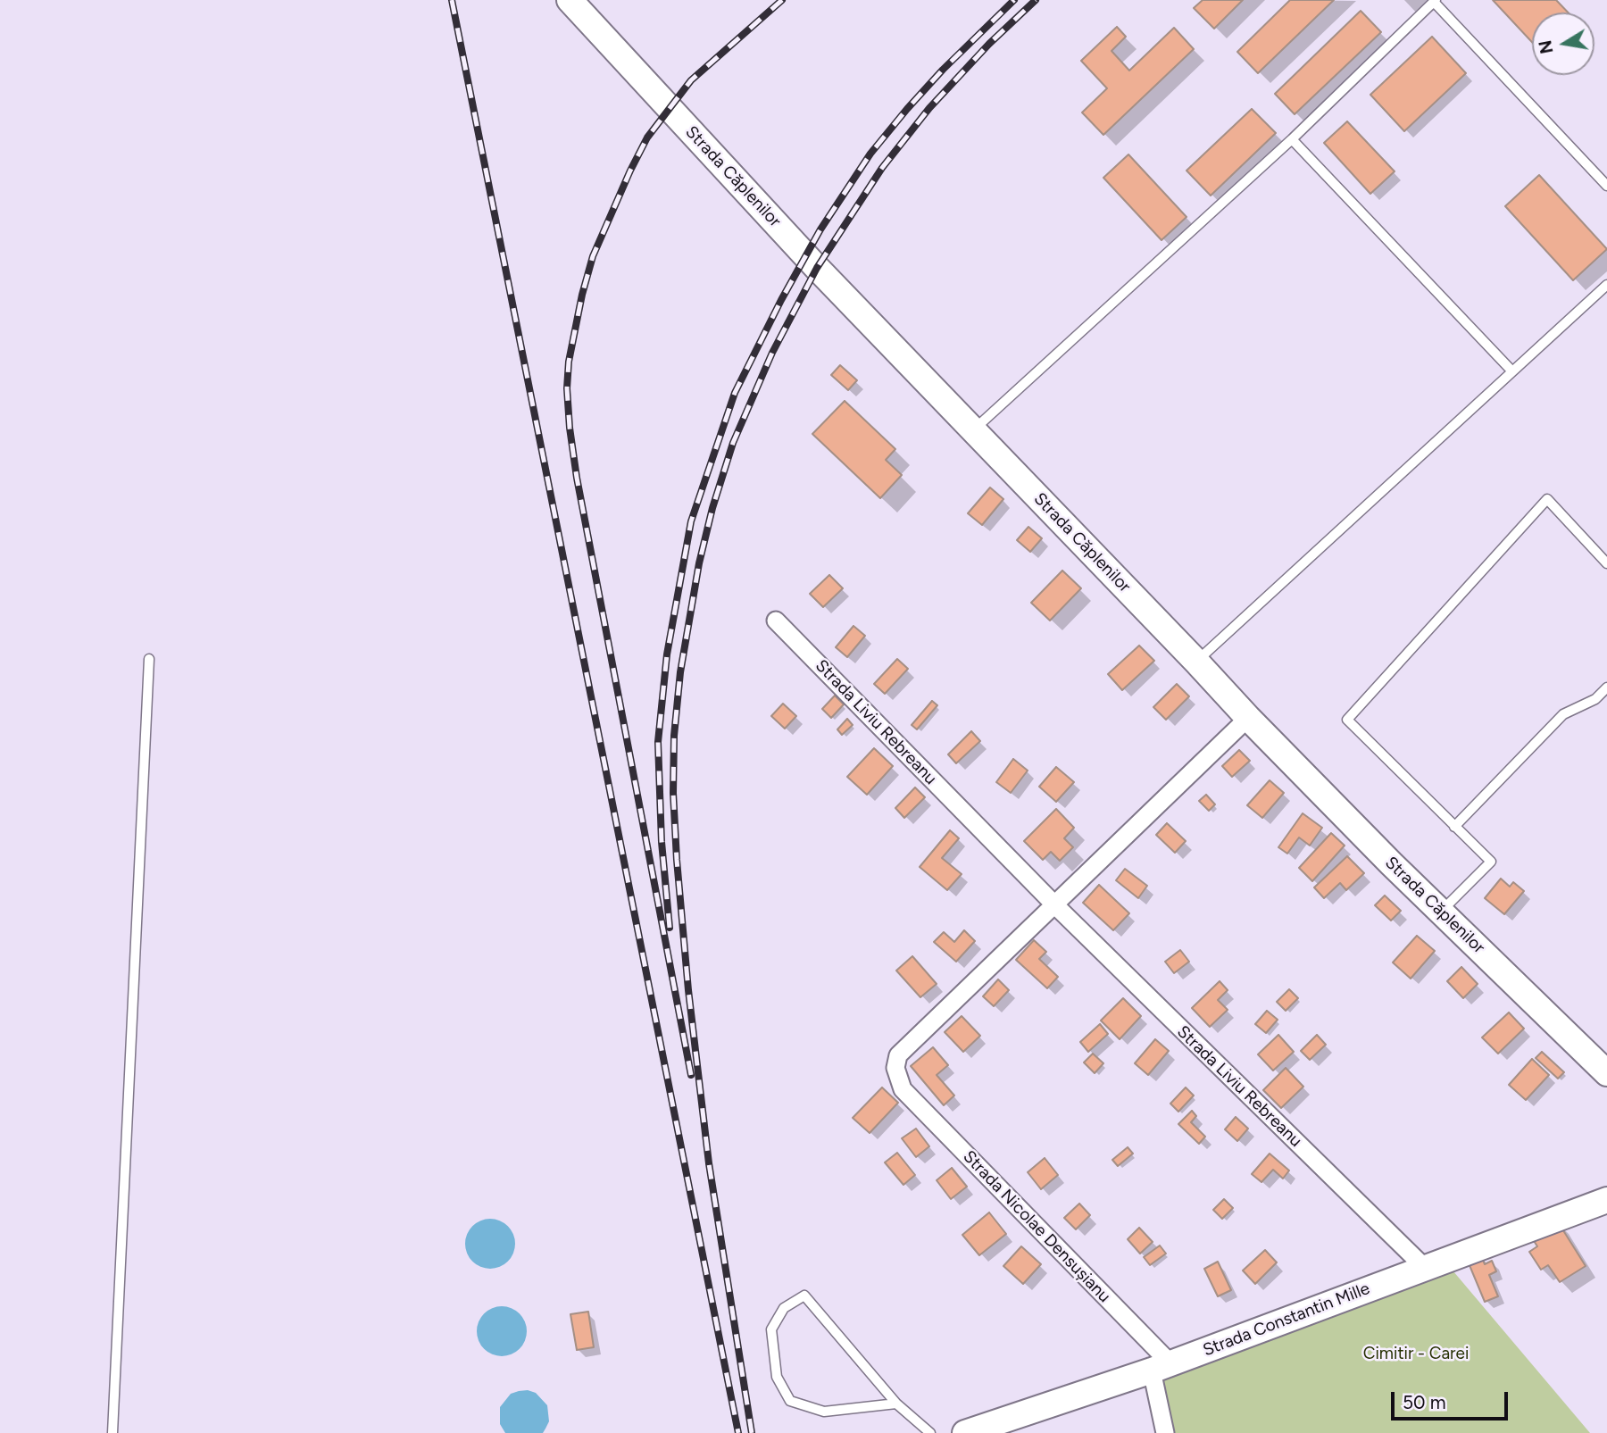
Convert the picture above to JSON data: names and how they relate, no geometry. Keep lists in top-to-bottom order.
{
  "streets": {
    "street": [
      "Strada Căplenilor",
      "Strada Liviu Rebreanu",
      "Strada Nicolae Densușianu",
      "Strada Constantin Mille"
    ]
  },
  "crossings": [
    ["Strada Liviu Rebreanu", "Strada Nicolae Densușianu"],
    ["Strada Liviu Rebreanu", "Strada Constantin Mille"],
    ["Strada Nicolae Densușianu", "Strada Constantin Mille"]
  ],
  "parks": ["Cimitir - Carei"],
  "scale_bar": "50 m",
  "north": "left"
}
